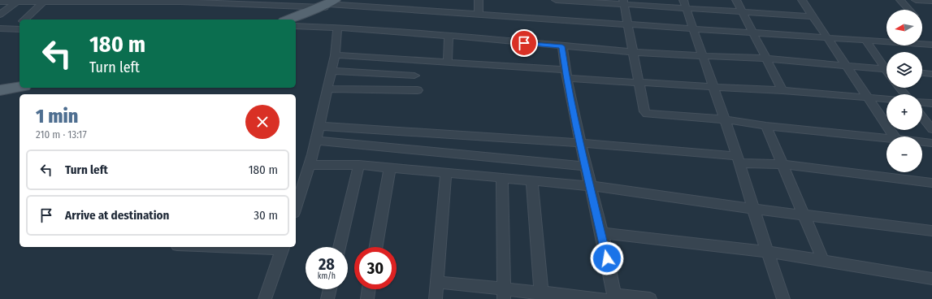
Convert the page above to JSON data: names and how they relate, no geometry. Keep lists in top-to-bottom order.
{
  "north": "left",
  "page": {
    "map_buttons": ["+", "−"],
    "turn": ["180 m", "Turn left"],
    "heading": ["1 min", "210 m · 13:17"],
    "list": [
      {
        "name": "Turn left",
        "value": "180 m"
      },
      {
        "name": "Arrive at destination",
        "value": "30 m"
      }
    ],
    "speed": "28 km/h",
    "limit": "30"
  }
}
